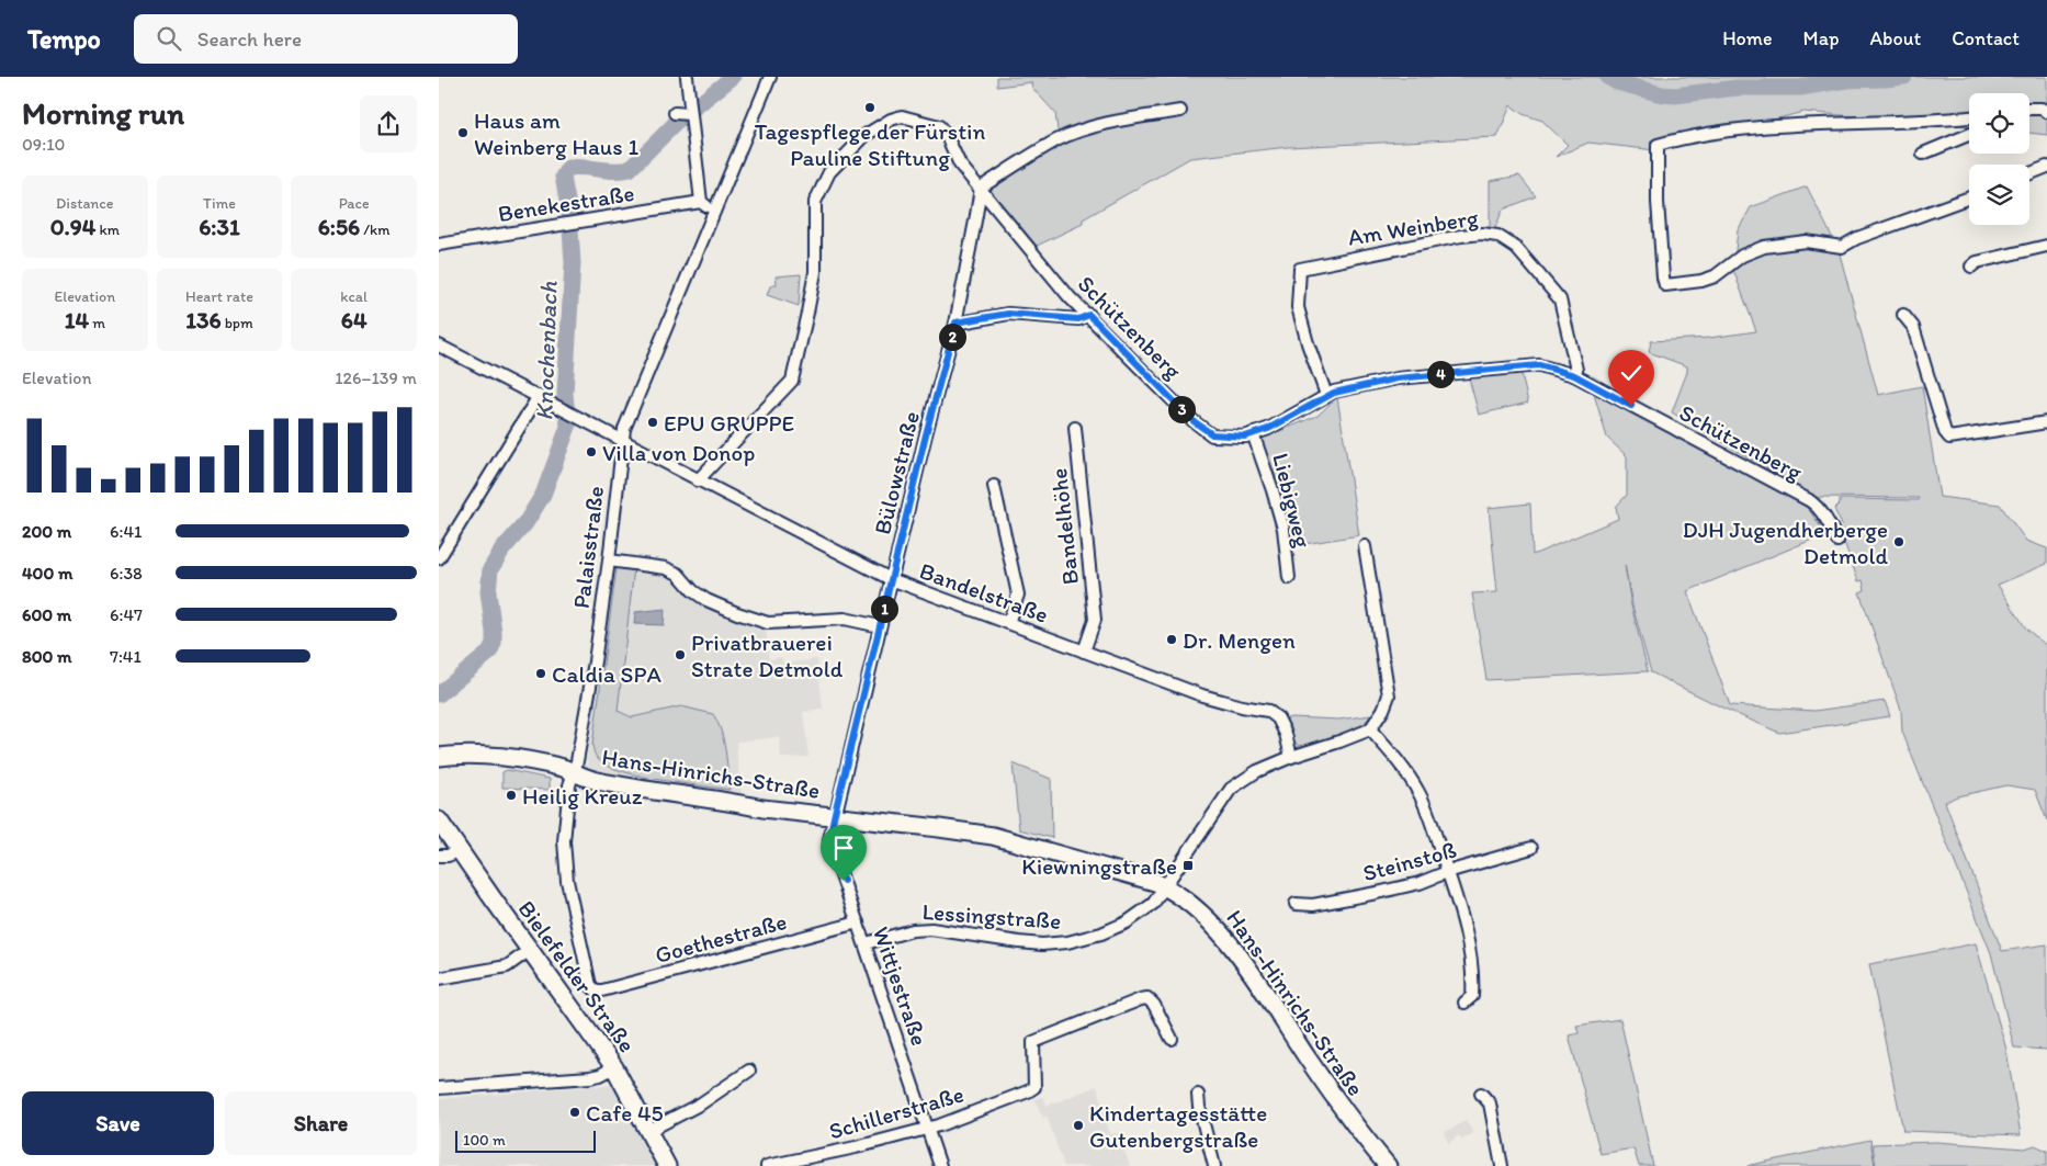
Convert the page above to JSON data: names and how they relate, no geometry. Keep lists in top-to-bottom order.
{
  "streets": {
    "main road": ["Hans-Hinrichs-Straße", "Bielefelder Straße"],
    "street": [
      "Benekestraße",
      "Am Weinberg",
      "Schützenberg",
      "Bülowstraße",
      "Liebigweg",
      "Bandelhöhe",
      "Palaisstraße",
      "Bandelstraße",
      "Steinstoß",
      "Lessingstraße",
      "Goethestraße",
      "Wittjestraße",
      "Schillerstraße"
    ]
  },
  "crossings": [
    ["Am Weinberg", "Schützenberg"],
    ["Schützenberg", "Bülowstraße"],
    ["Schützenberg", "Liebigweg"],
    ["Schützenberg", "Bandelstraße"],
    ["Bülowstraße", "Bandelstraße"],
    ["Bülowstraße", "Hans-Hinrichs-Straße"],
    ["Bülowstraße", "Wittjestraße"],
    ["Bandelhöhe", "Bandelstraße"],
    ["Palaisstraße", "Bandelstraße"],
    ["Palaisstraße", "Hans-Hinrichs-Straße"],
    ["Palaisstraße", "Goethestraße"],
    ["Hans-Hinrichs-Straße", "Lessingstraße"],
    ["Hans-Hinrichs-Straße", "Wittjestraße"],
    ["Lessingstraße", "Wittjestraße"],
    ["Goethestraße", "Wittjestraße"],
    ["Wittjestraße", "Schillerstraße"]
  ],
  "water": ["Knochenbach"],
  "places": {
    "other": [
      "Tagespflege der Fürstin Pauline Stiftung",
      "Haus am Weinberg Haus 1",
      "EPU GRUPPE",
      "Villa von Donop",
      "DJH Jugendherberge Detmold",
      "Dr. Mengen",
      "Privatbrauerei Strate Detmold",
      "Caldia SPA",
      "Heilig Kreuz",
      "Cafe 45",
      "Kindertagesstätte Gutenbergstraße"
    ],
    "transit": ["Kiewningstraße"]
  },
  "scale_bar": "100 m",
  "page": {
    "header": "Tempo",
    "search": "Search here",
    "nav": [
      "Home",
      "Map",
      "About",
      "Contact"
    ],
    "heading": ["Morning run", "09:10"],
    "stats": [
      ["Distance", "0.94 km"],
      ["Time", "6:31"],
      ["Pace", "6:56 /km"],
      ["Elevation", "14 m"],
      ["Heart rate", "136 bpm"],
      ["kcal", "64"]
    ],
    "pins": [
      "2",
      "4",
      "3",
      "1"
    ],
    "chart": ["Elevation", "126–139 m"],
    "list": [
      {
        "name": "200 m",
        "note": "6:41"
      },
      {
        "name": "400 m",
        "note": "6:38"
      },
      {
        "name": "600 m",
        "note": "6:47"
      },
      {
        "name": "800 m",
        "note": "7:41"
      }
    ],
    "buttons": ["Save", "Share"],
    "scale": "100 m"
  }
}
